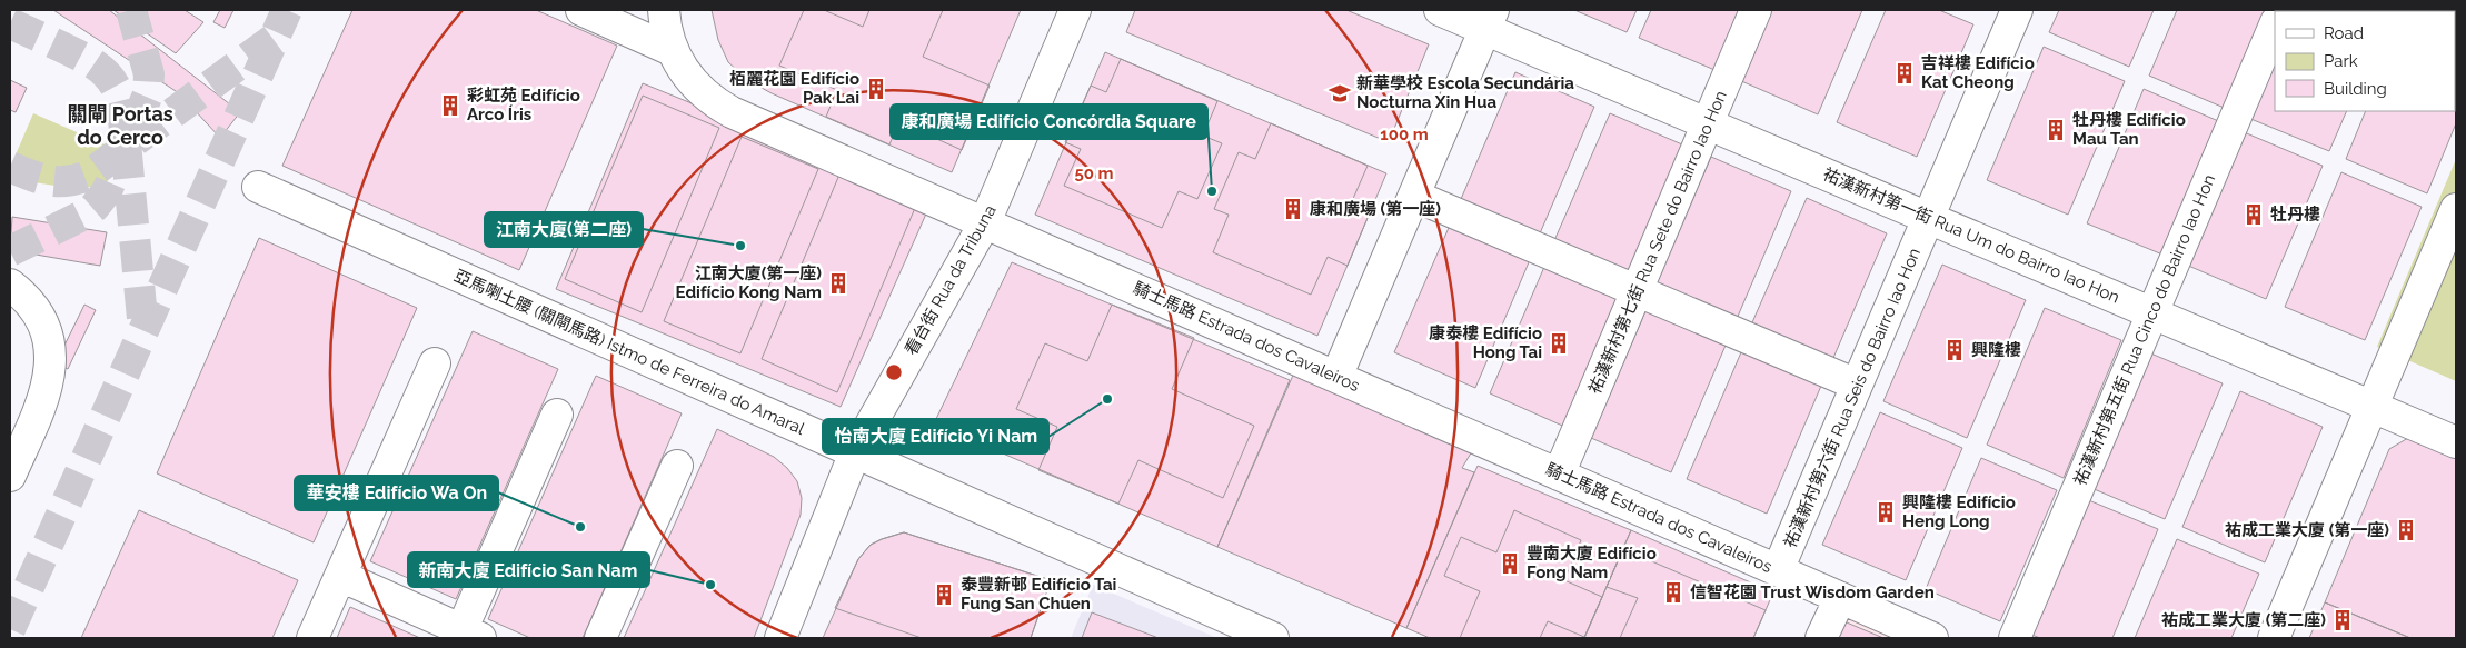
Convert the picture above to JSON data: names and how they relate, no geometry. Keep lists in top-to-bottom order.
{
  "streets": {
    "street": [
      "祐漢新村第一街 Rua Um do Bairro Iao Hon",
      "祐漢新村第七街 Rua Sete do Bairro Iao Hon",
      "看台街 Rua da Tribuna",
      "祐漢新村第五街 Rua Cinco do Bairro Iao Hon",
      "騎士馬路 Estrada dos Cavaleiros",
      "亞馬喇土腰 (關閘馬路) Istmo de Ferreira do Amaral",
      "祐漢新村第六街 Rua Seis do Bairro Iao Hon"
    ]
  },
  "crossings": [
    ["祐漢新村第一街 Rua Um do Bairro Iao Hon", "祐漢新村第七街 Rua Sete do Bairro Iao Hon"],
    ["祐漢新村第一街 Rua Um do Bairro Iao Hon", "祐漢新村第五街 Rua Cinco do Bairro Iao Hon"],
    ["祐漢新村第一街 Rua Um do Bairro Iao Hon", "祐漢新村第六街 Rua Seis do Bairro Iao Hon"],
    ["祐漢新村第七街 Rua Sete do Bairro Iao Hon", "騎士馬路 Estrada dos Cavaleiros"],
    ["看台街 Rua da Tribuna", "騎士馬路 Estrada dos Cavaleiros"],
    ["看台街 Rua da Tribuna", "亞馬喇土腰 (關閘馬路) Istmo de Ferreira do Amaral"],
    ["騎士馬路 Estrada dos Cavaleiros", "祐漢新村第六街 Rua Seis do Bairro Iao Hon"]
  ],
  "districts": ["關閘 Portas do Cerco"],
  "places": {
    "building": [
      "吉祥樓 Edifício Kat Cheong",
      "栢麗花園 Edifício Pak Lai",
      "彩虹苑 Edifício Arco Íris",
      "牡丹樓 Edifício Mau Tan",
      "康和廣場 (第一座)",
      "牡丹樓",
      "江南大廈(第一座) Edifício Kong Nam",
      "康泰樓 Edifício Hong Tai",
      "興隆樓",
      "興隆樓 Edifício Heng Long",
      "祐成工業大廈 (第一座)",
      "豐南大廈 Edifício Fong Nam",
      "信智花園 Trust Wisdom Garden",
      "泰豐新邨 Edifício Tai Fung San Chuen",
      "祐成工業大廈 (第二座)"
    ],
    "school or university": ["新華學校 Escola Secundária Nocturna Xin Hua"],
    "other": [
      "康和廣場 Edifício Concórdia Square",
      "江南大廈(第二座)",
      "怡南大廈 Edifício Yi Nam",
      "華安樓 Edifício Wa On",
      "新南大廈 Edifício San Nam"
    ]
  },
  "legend": ["Road", "Park", "Building"],
  "rings": ["100 m", "50 m"]
}
